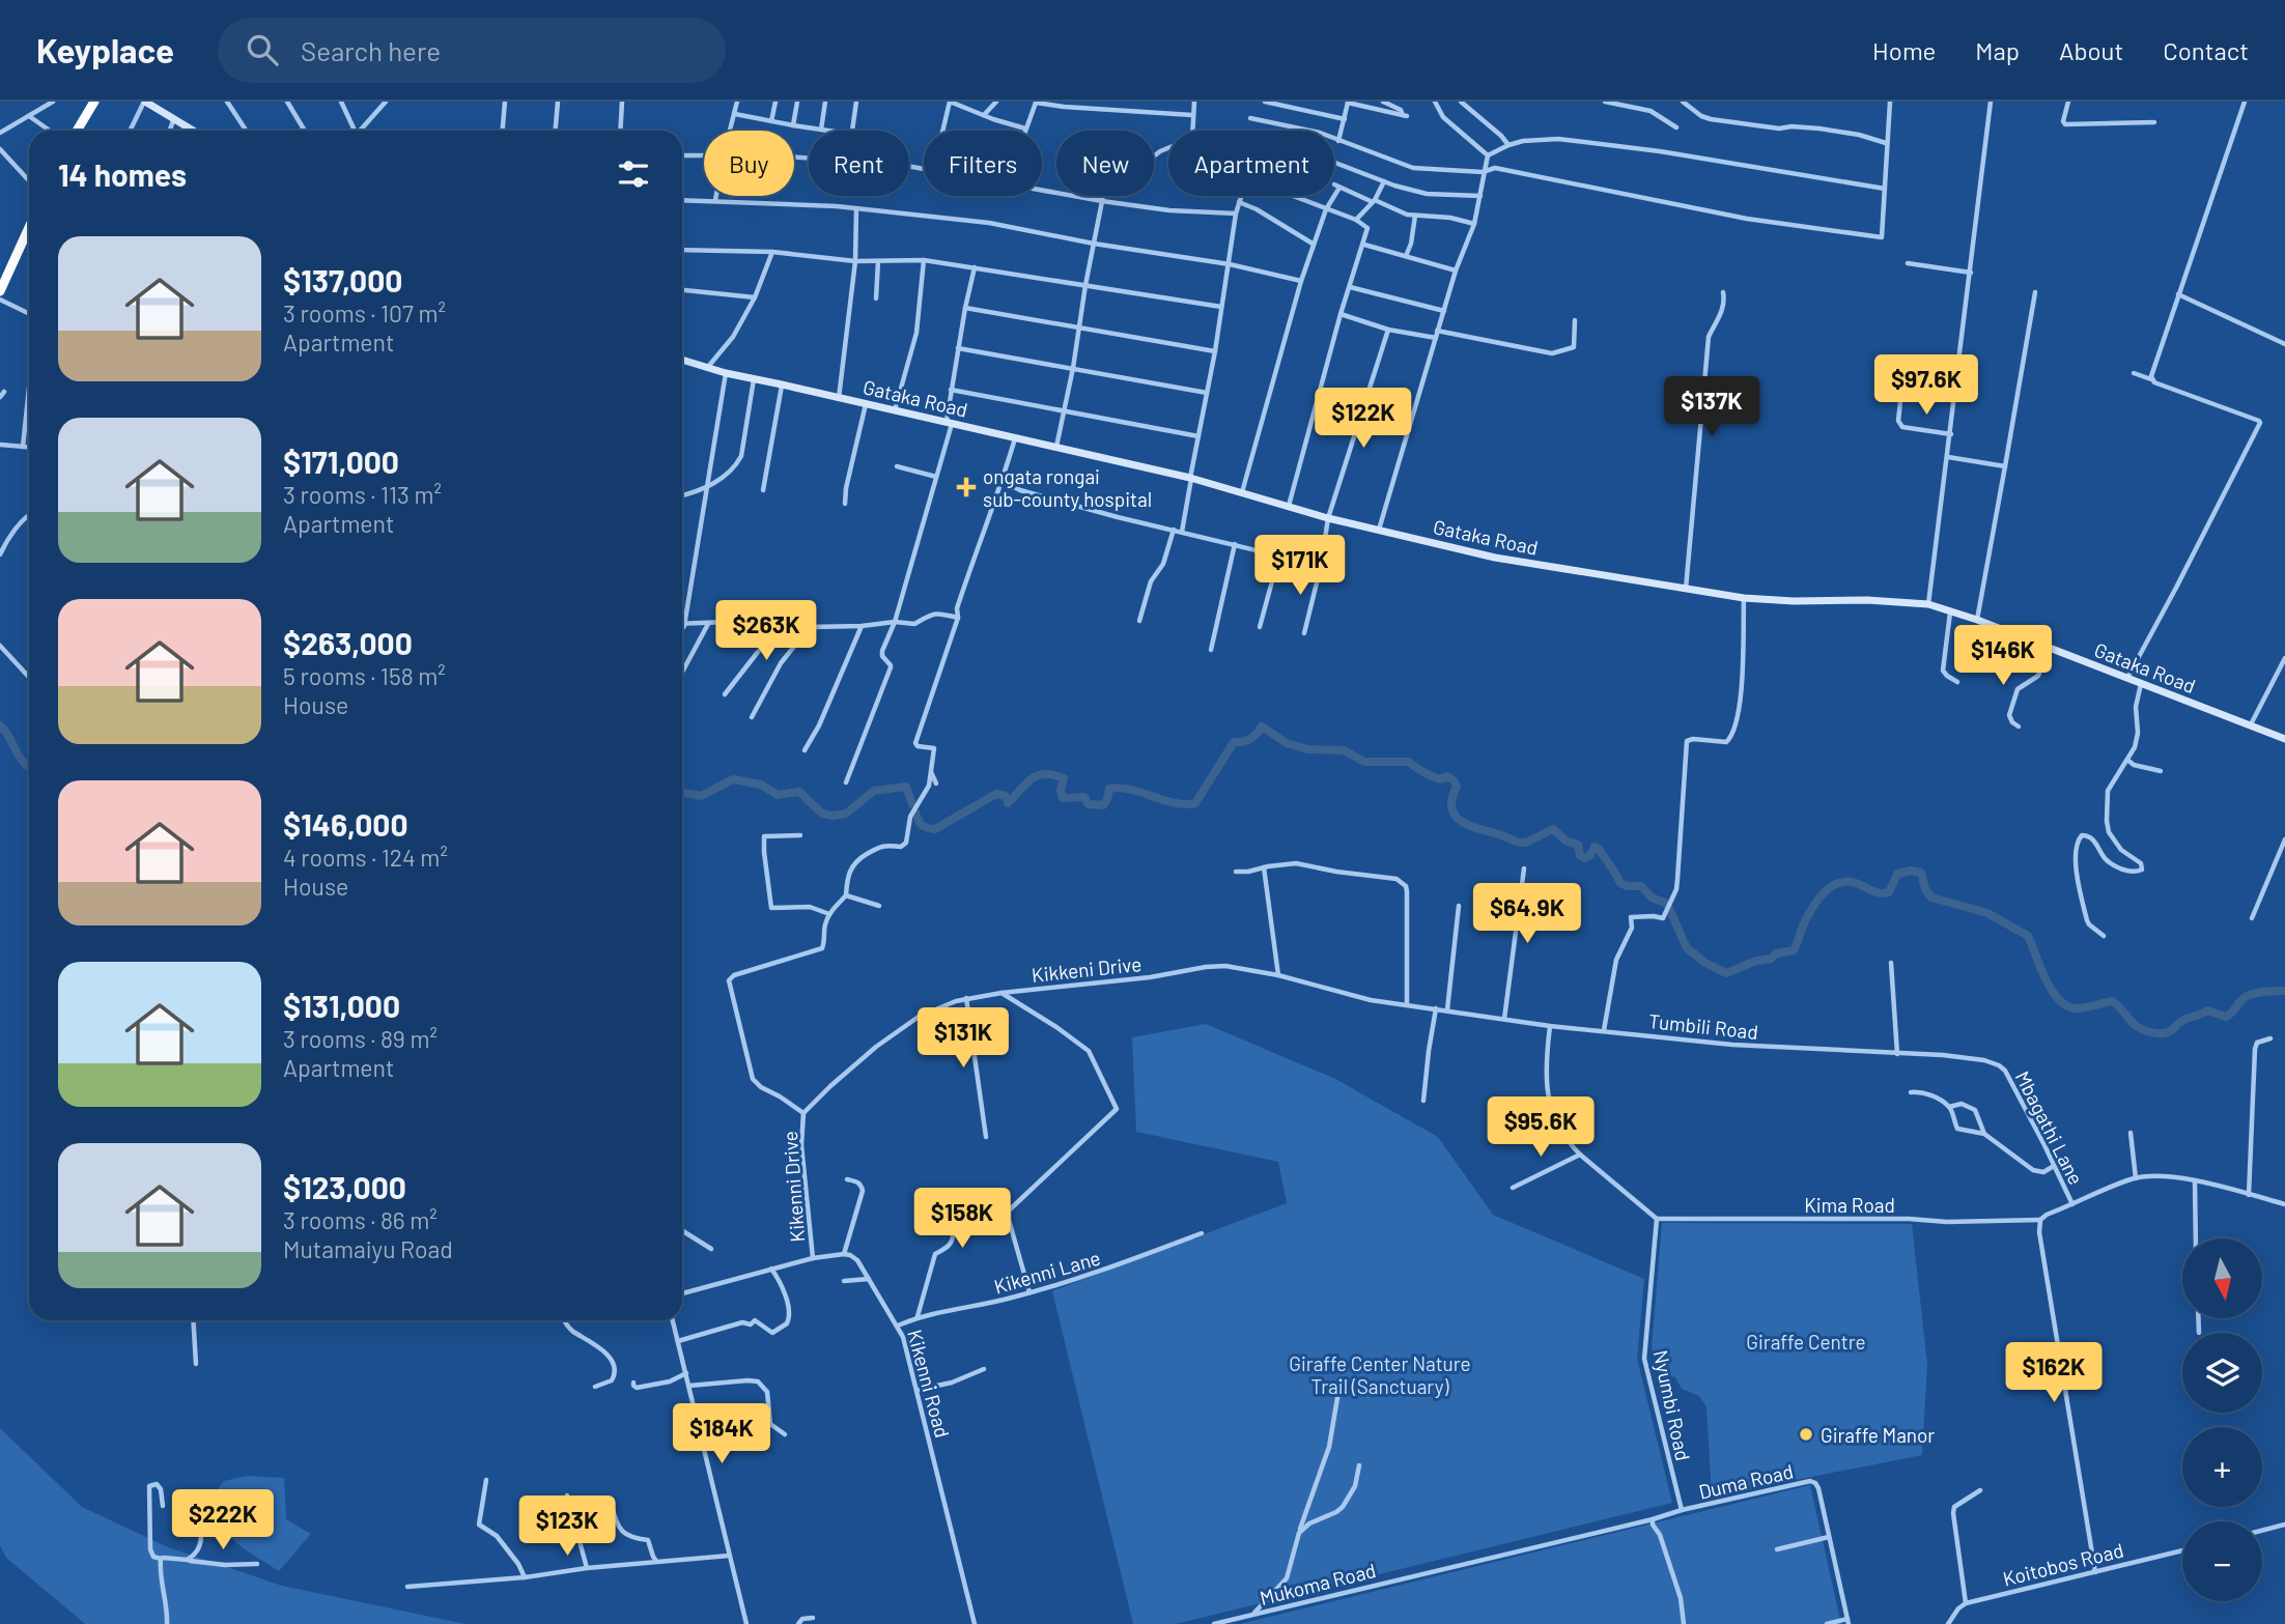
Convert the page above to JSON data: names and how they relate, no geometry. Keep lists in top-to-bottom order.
{
  "streets": {
    "street": [
      "Gataka Road",
      "Kikkeni Drive",
      "Tumbili Road",
      "Mbagathi Lane",
      "Kikenni Drive",
      "Kima Road",
      "Kikenni Lane",
      "Kikenni Road",
      "Nyumbi Road",
      "Duma Road",
      "Koitobos Road",
      "Mukoma Road"
    ]
  },
  "crossings": [
    ["Kikkeni Drive", "Tumbili Road"],
    ["Kikkeni Drive", "Kikenni Drive"],
    ["Tumbili Road", "Mbagathi Lane"],
    ["Kima Road", "Nyumbi Road"],
    ["Kikenni Lane", "Kikenni Road"],
    ["Nyumbi Road", "Duma Road"],
    ["Duma Road", "Mukoma Road"]
  ],
  "parks": ["Giraffe Centre", "Giraffe Center Nature Trail (Sanctuary)"],
  "places": {
    "health": ["ongata rongai sub-county hospital"],
    "other": ["Giraffe Manor"]
  },
  "north": "bottom",
  "page": {
    "header": "Keyplace",
    "search": "Search here",
    "nav": [
      "Home",
      "Map",
      "About",
      "Contact"
    ],
    "chip": [
      "Buy",
      "Rent",
      "Filters",
      "New",
      "Apartment"
    ],
    "heading": "14 homes",
    "list": [
      {
        "name": "$137,000",
        "note": "3 rooms · 107 m² · Apartment"
      },
      {
        "name": "$171,000",
        "note": "3 rooms · 113 m² · Apartment"
      },
      {
        "name": "$263,000",
        "note": "5 rooms · 158 m² · House"
      },
      {
        "name": "$146,000",
        "note": "4 rooms · 124 m² · House"
      },
      {
        "name": "$131,000",
        "note": "3 rooms · 89 m² · Apartment"
      },
      {
        "name": "$123,000",
        "note": "3 rooms · 86 m² · Mutamaiyu Road"
      }
    ],
    "price": [
      "$97.6K",
      "$137K",
      "$122K",
      "$171K",
      "$263K",
      "$146K",
      "$64.9K",
      "$131K",
      "$95.6K",
      "$158K",
      "$162K",
      "$184K",
      "$222K",
      "$123K"
    ],
    "map_buttons": ["+", "−"]
  }
}
